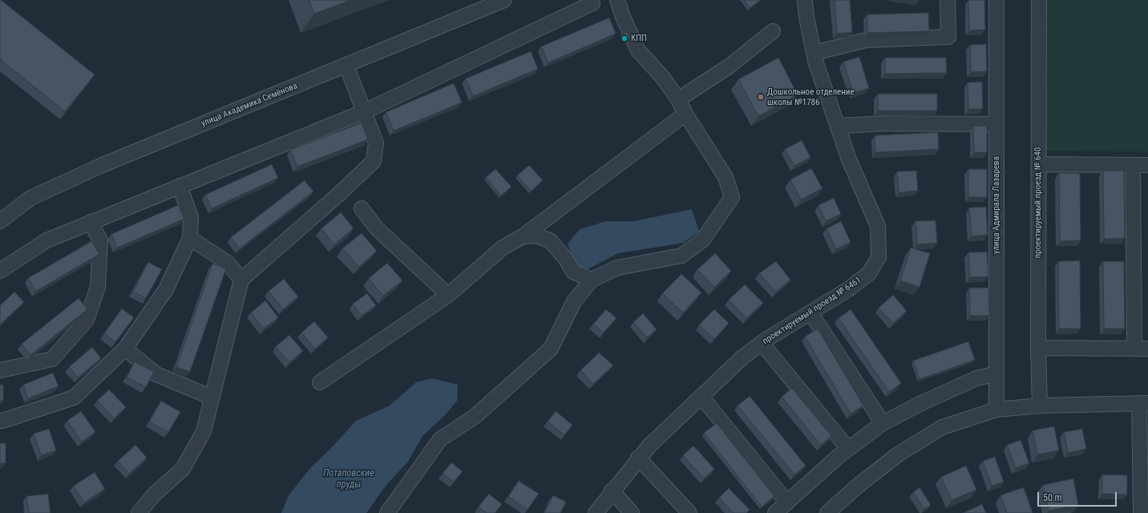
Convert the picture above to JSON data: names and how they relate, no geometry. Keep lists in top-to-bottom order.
{
  "streets": {
    "street": [
      "улица Академика Семёнова",
      "проектируемый проезд № 640",
      "улица Адмирала Лазарева",
      "проектируемый проезд № 6461"
    ]
  },
  "water": ["Потаповские пруды"],
  "places": ["КПП", "Дошкольное отделение школы №1786"],
  "scale_bar": "50 m"
}
